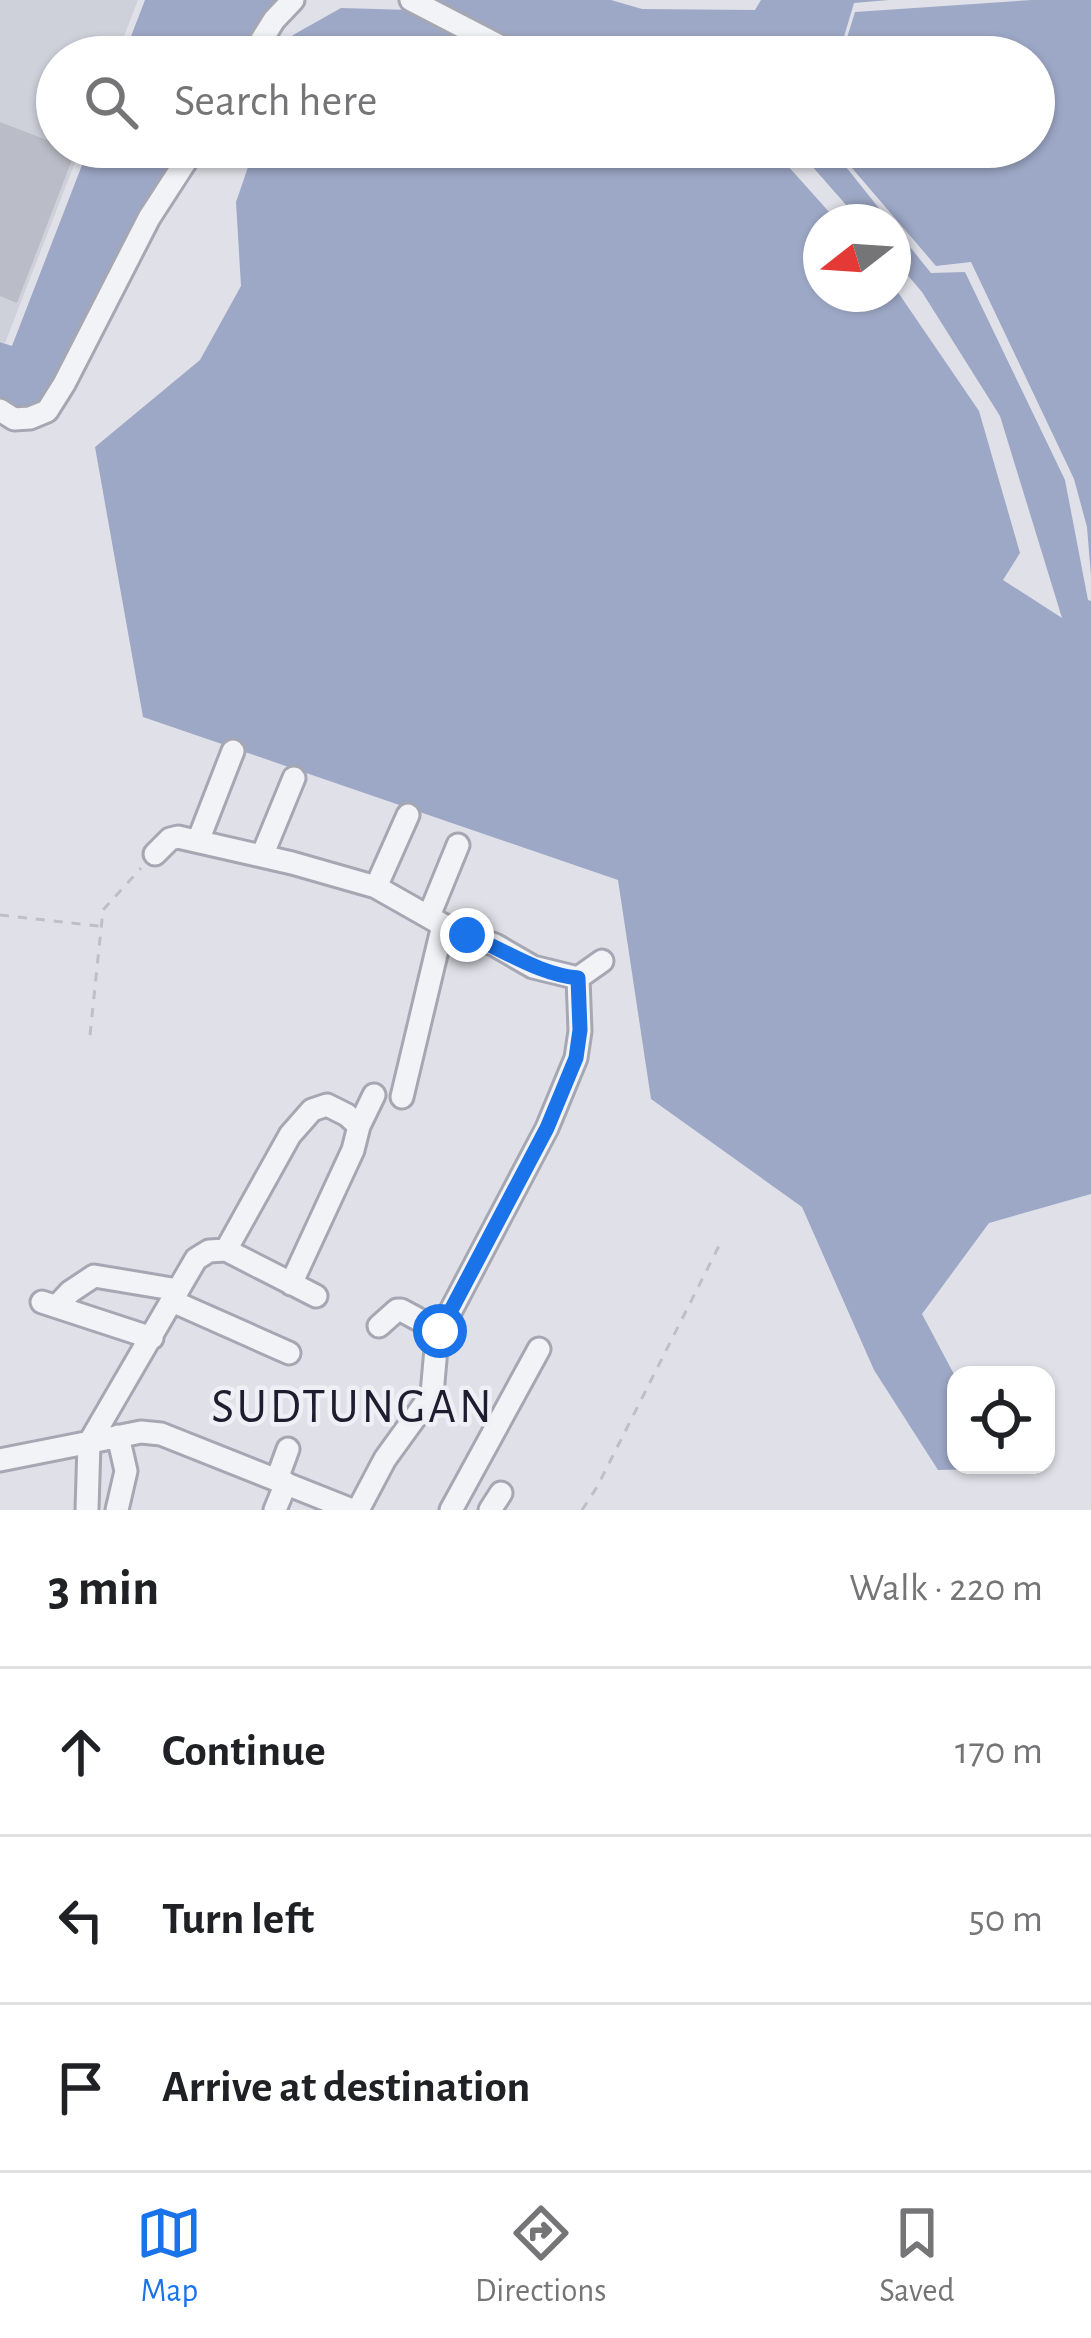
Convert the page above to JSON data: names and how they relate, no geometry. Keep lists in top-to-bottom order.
{
  "districts": ["SUDTUNGAN"],
  "north": "left",
  "page": {
    "search": "Search here",
    "heading": ["3 min", "Walk · 220 m"],
    "list": [
      ["Continue", "170 m"],
      ["Turn left", "50 m"],
      "Arrive at destination"
    ],
    "nav": ["Map", "Directions", "Saved"]
  }
}
